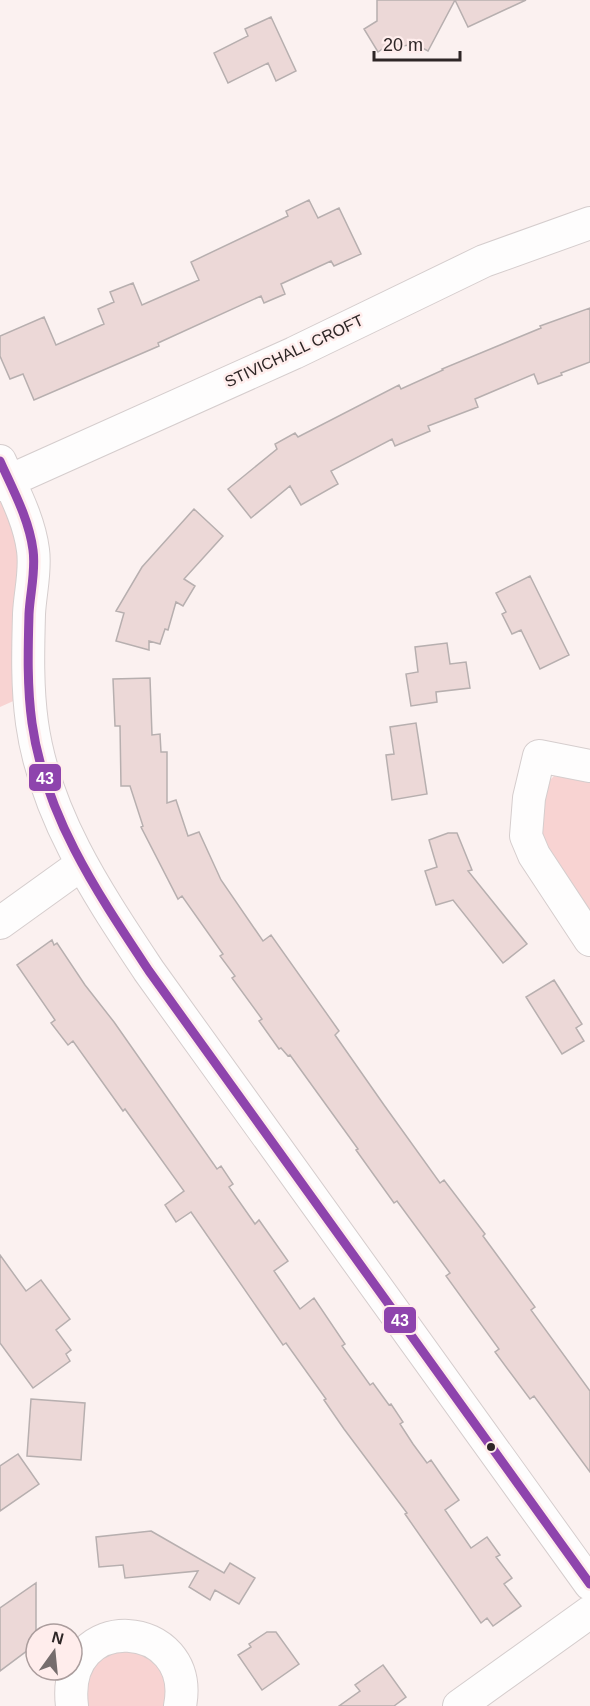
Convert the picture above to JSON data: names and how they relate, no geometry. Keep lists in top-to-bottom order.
{
  "streets": {
    "street": ["STIVICHALL CROFT"]
  },
  "lines": ["transit line 43"],
  "scale_bar": "20 m",
  "north": "top"
}
